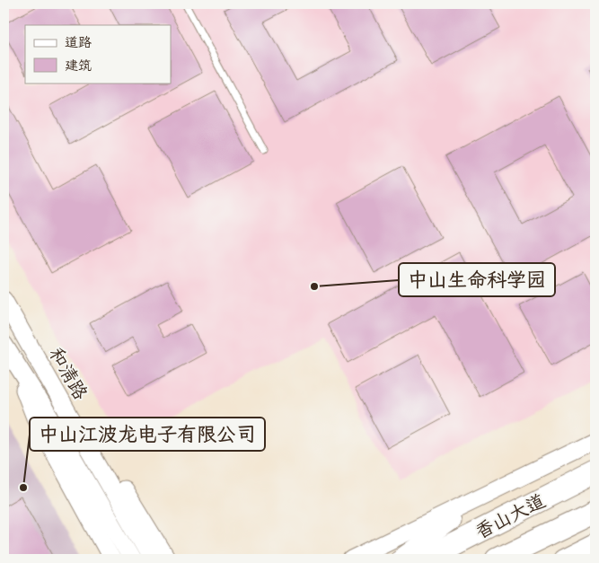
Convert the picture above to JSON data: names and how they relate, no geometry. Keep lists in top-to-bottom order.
{
  "streets": {
    "highway": ["香山大道"],
    "main road": ["和清路"]
  },
  "places": ["中山生命科学园", "中山江波龙电子有限公司"],
  "legend": ["道路", "建筑"]
}
